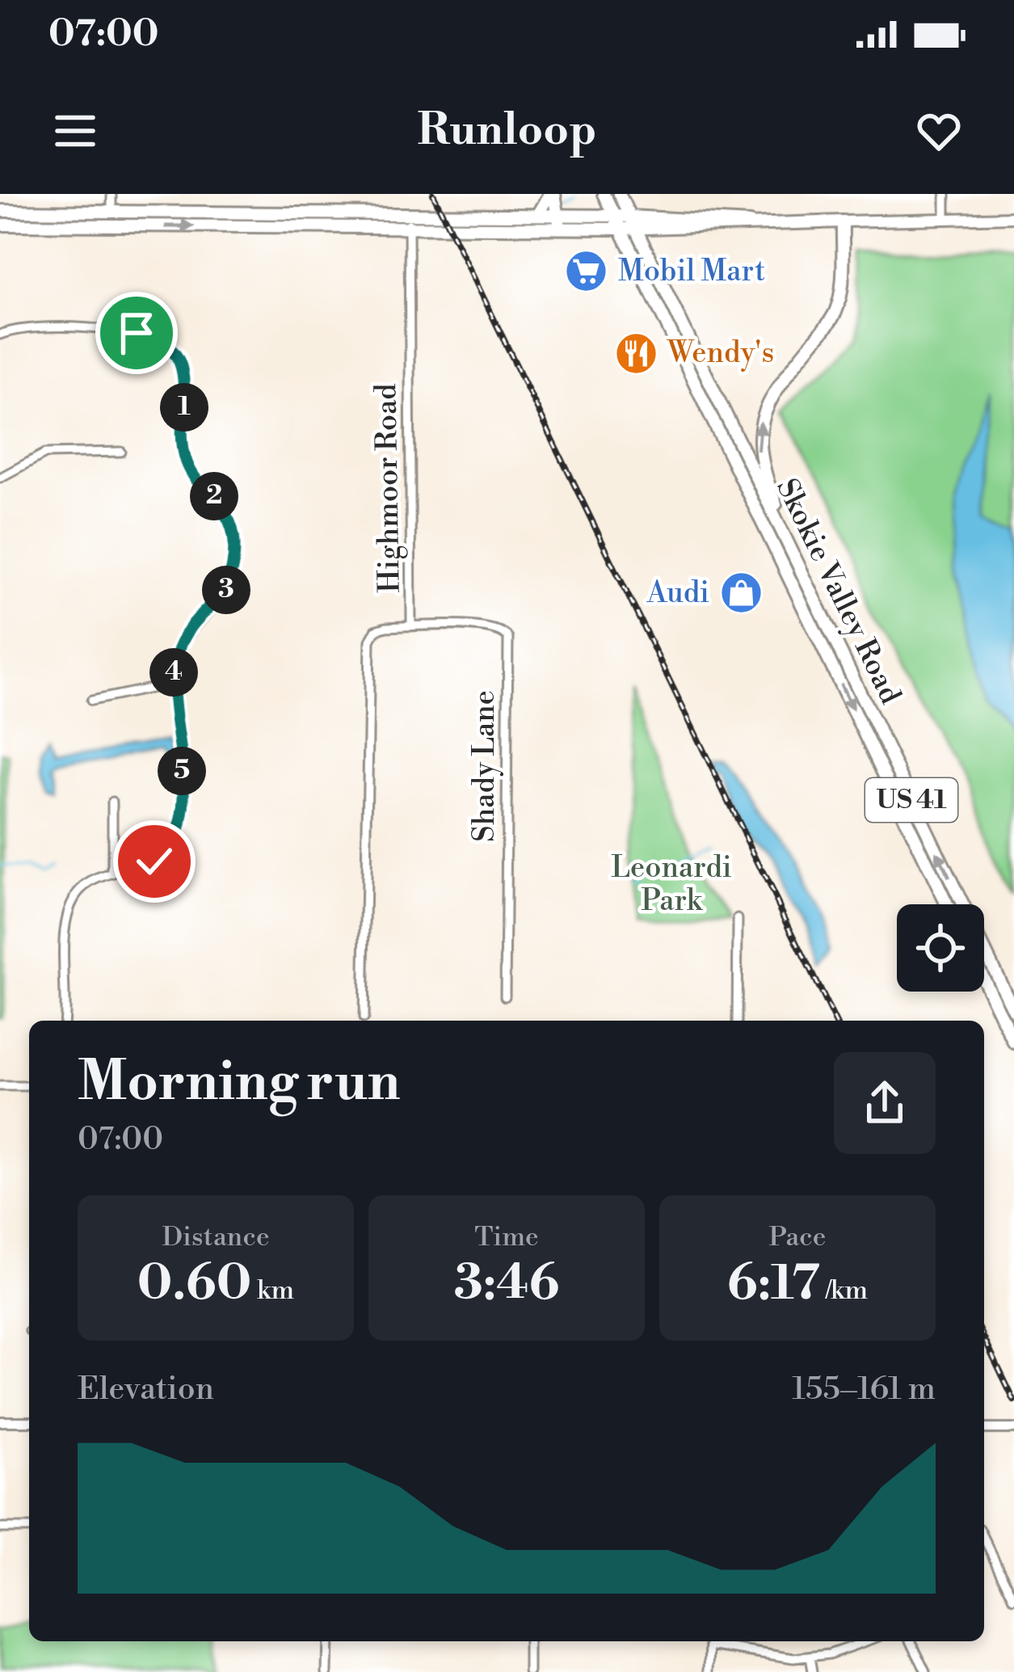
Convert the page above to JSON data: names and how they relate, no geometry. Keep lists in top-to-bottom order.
{
  "streets": {
    "main road": ["Skokie Valley Road", "US 41"],
    "street": ["Highmoor Road", "Shady Lane"]
  },
  "crossings": [
    ["Highmoor Road", "Shady Lane"]
  ],
  "parks": ["Leonardi Park"],
  "places": {
    "supermarket": ["Mobil Mart"],
    "restaurant": ["Wendy's"],
    "shop": ["Audi"]
  },
  "page": {
    "status": "07:00",
    "header": "Runloop",
    "pins": [
      "1",
      "2",
      "3",
      "4",
      "5"
    ],
    "heading": ["Morning run", "07:00"],
    "stats": [
      ["Distance", "0.60 km"],
      ["Time", "3:46"],
      ["Pace", "6:17 /km"]
    ],
    "chart": ["Elevation", "155–161 m"]
  }
}
